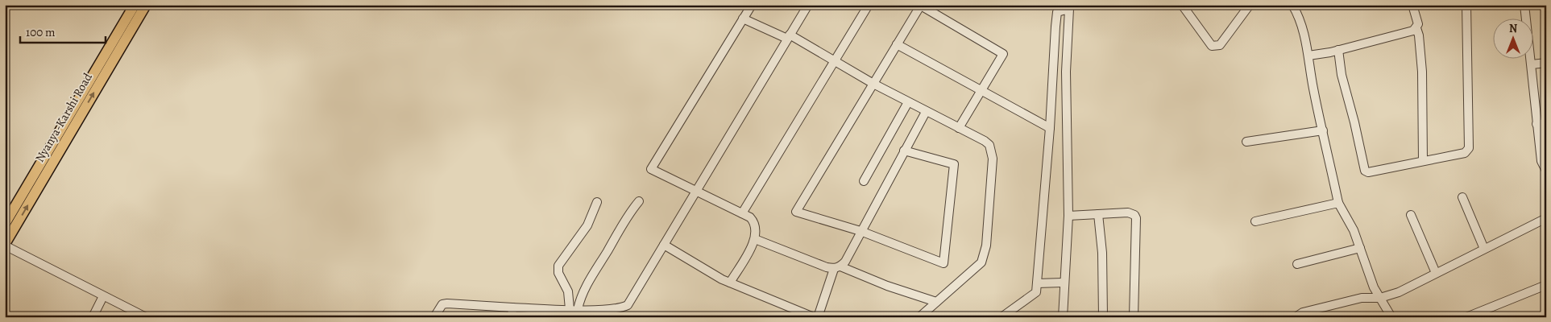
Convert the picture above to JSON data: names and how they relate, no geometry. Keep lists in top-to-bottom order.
{
  "streets": {
    "main road": ["Nyanya-Karshi Road"]
  },
  "scale_bar": "100 m",
  "north": "top"
}
